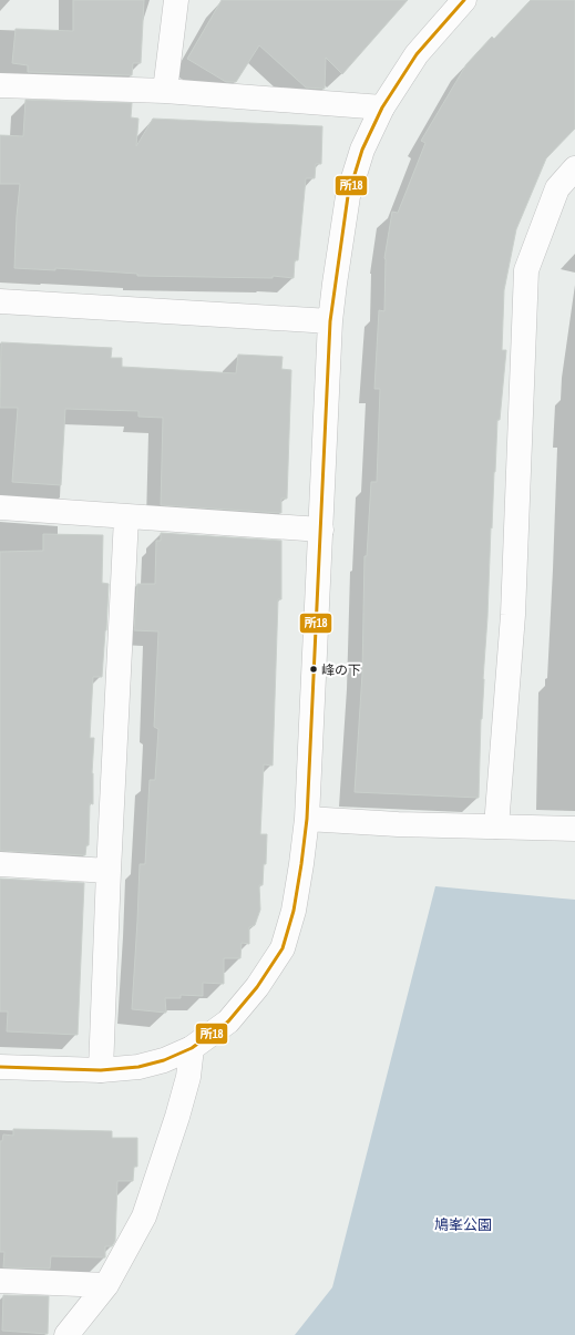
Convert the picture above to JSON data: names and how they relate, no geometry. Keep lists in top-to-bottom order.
{
  "parks": ["鳩峯公園"],
  "places": ["峰の下"],
  "lines": ["transit line 所18"]
}
